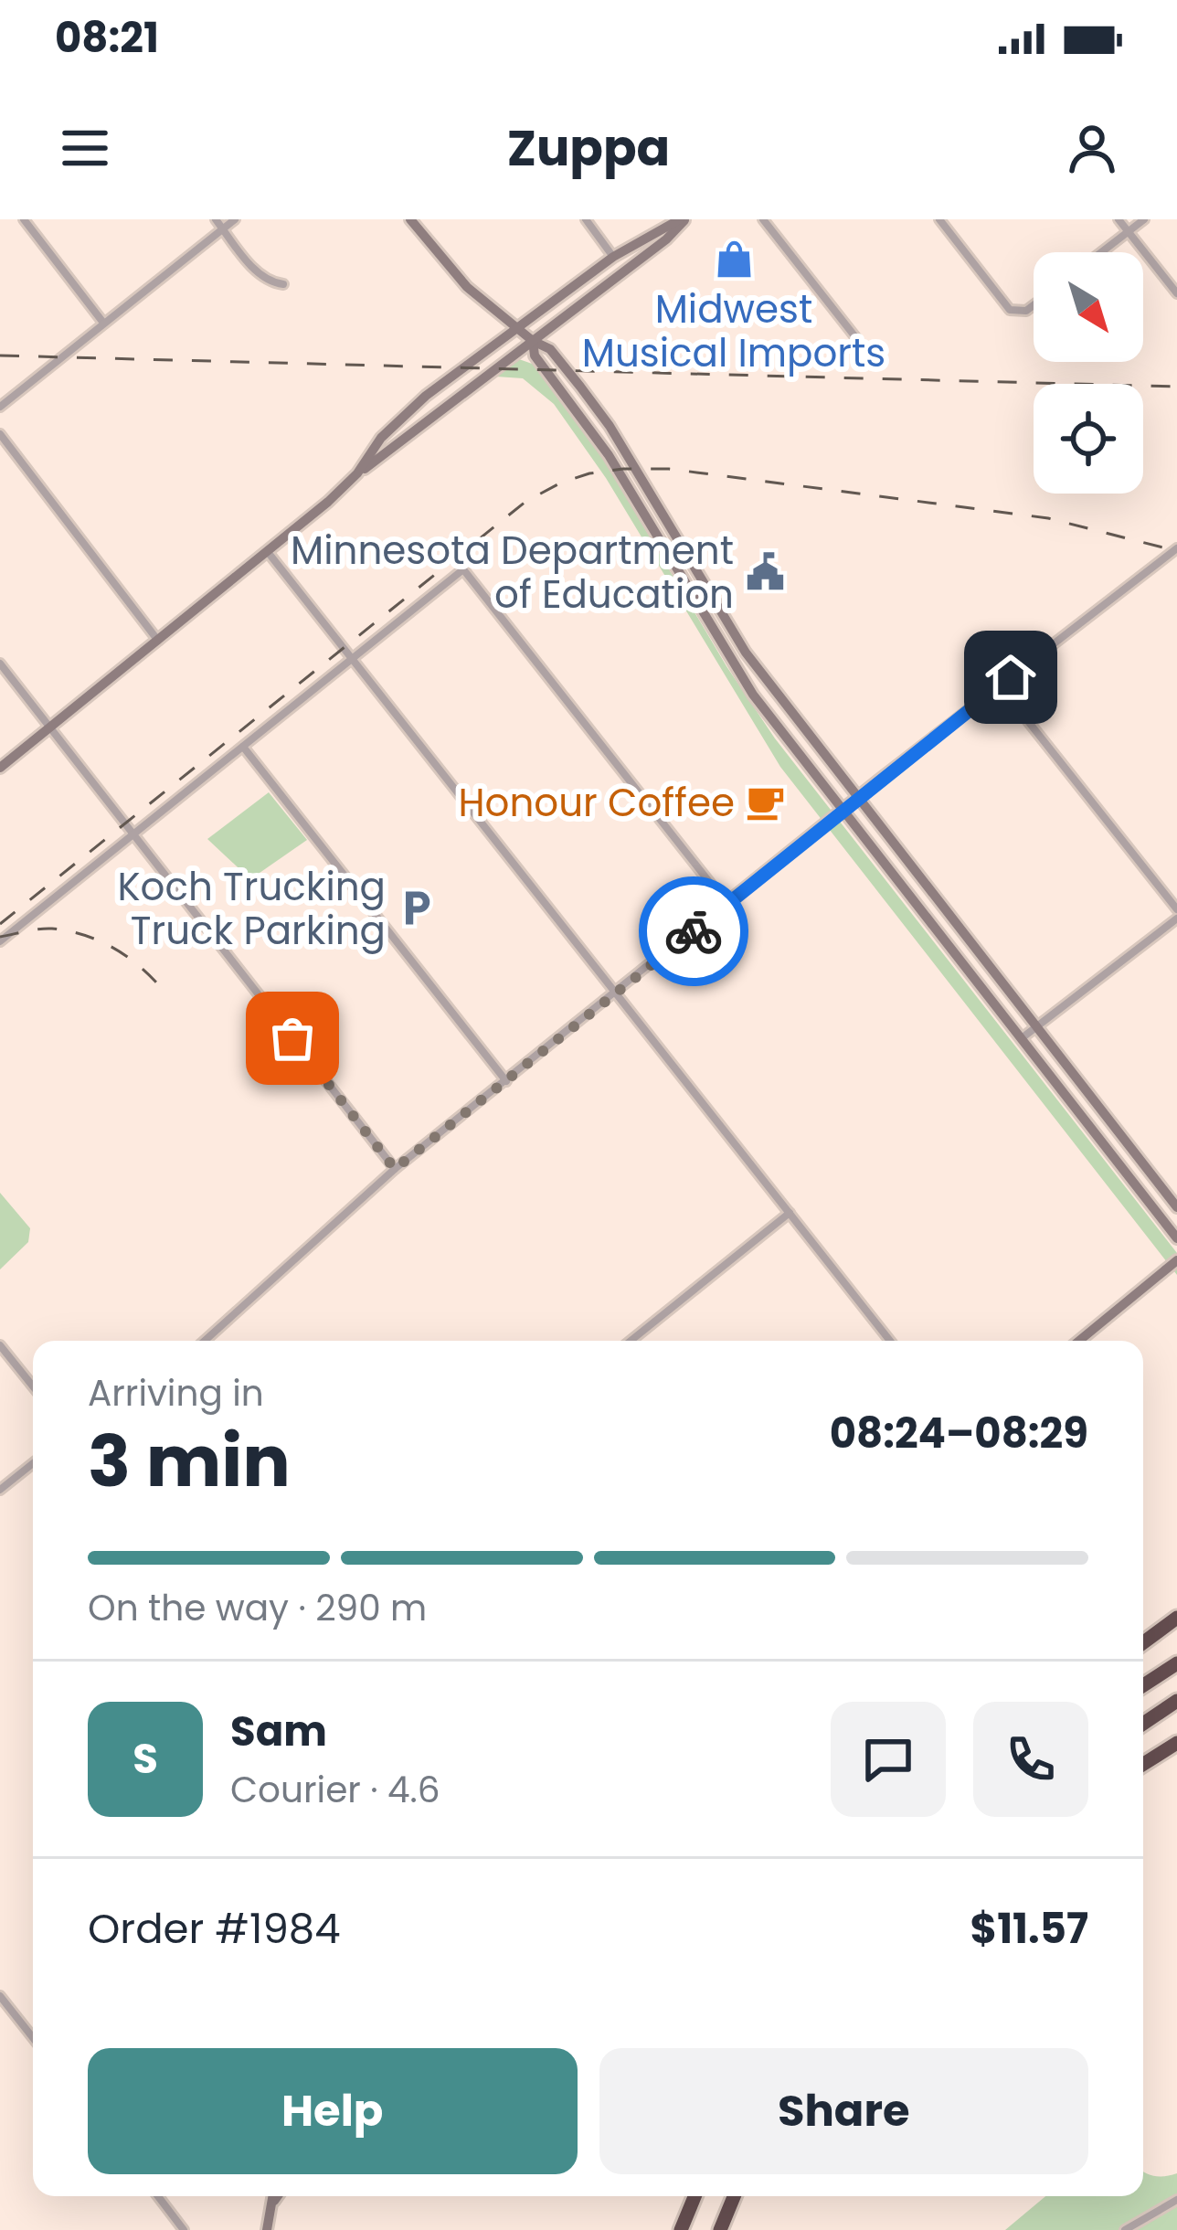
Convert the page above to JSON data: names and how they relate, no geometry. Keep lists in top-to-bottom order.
{
  "places": {
    "shop": ["Midwest Musical Imports"],
    "public building": ["Minnesota Department of Education"],
    "cafe": ["Honour Coffee"],
    "parking": ["Koch Trucking Truck Parking"]
  },
  "north": "bottom right",
  "page": {
    "status": "08:21",
    "header": "Zuppa",
    "heading": ["3 min", "Arriving in", "08:24–08:29"],
    "panel": [
      "Sam",
      "Courier · 4.6",
      "Order #1984",
      "$11.57"
    ],
    "bar": "On the way · 290 m",
    "round": "S",
    "buttons": ["Help", "Share"]
  }
}
